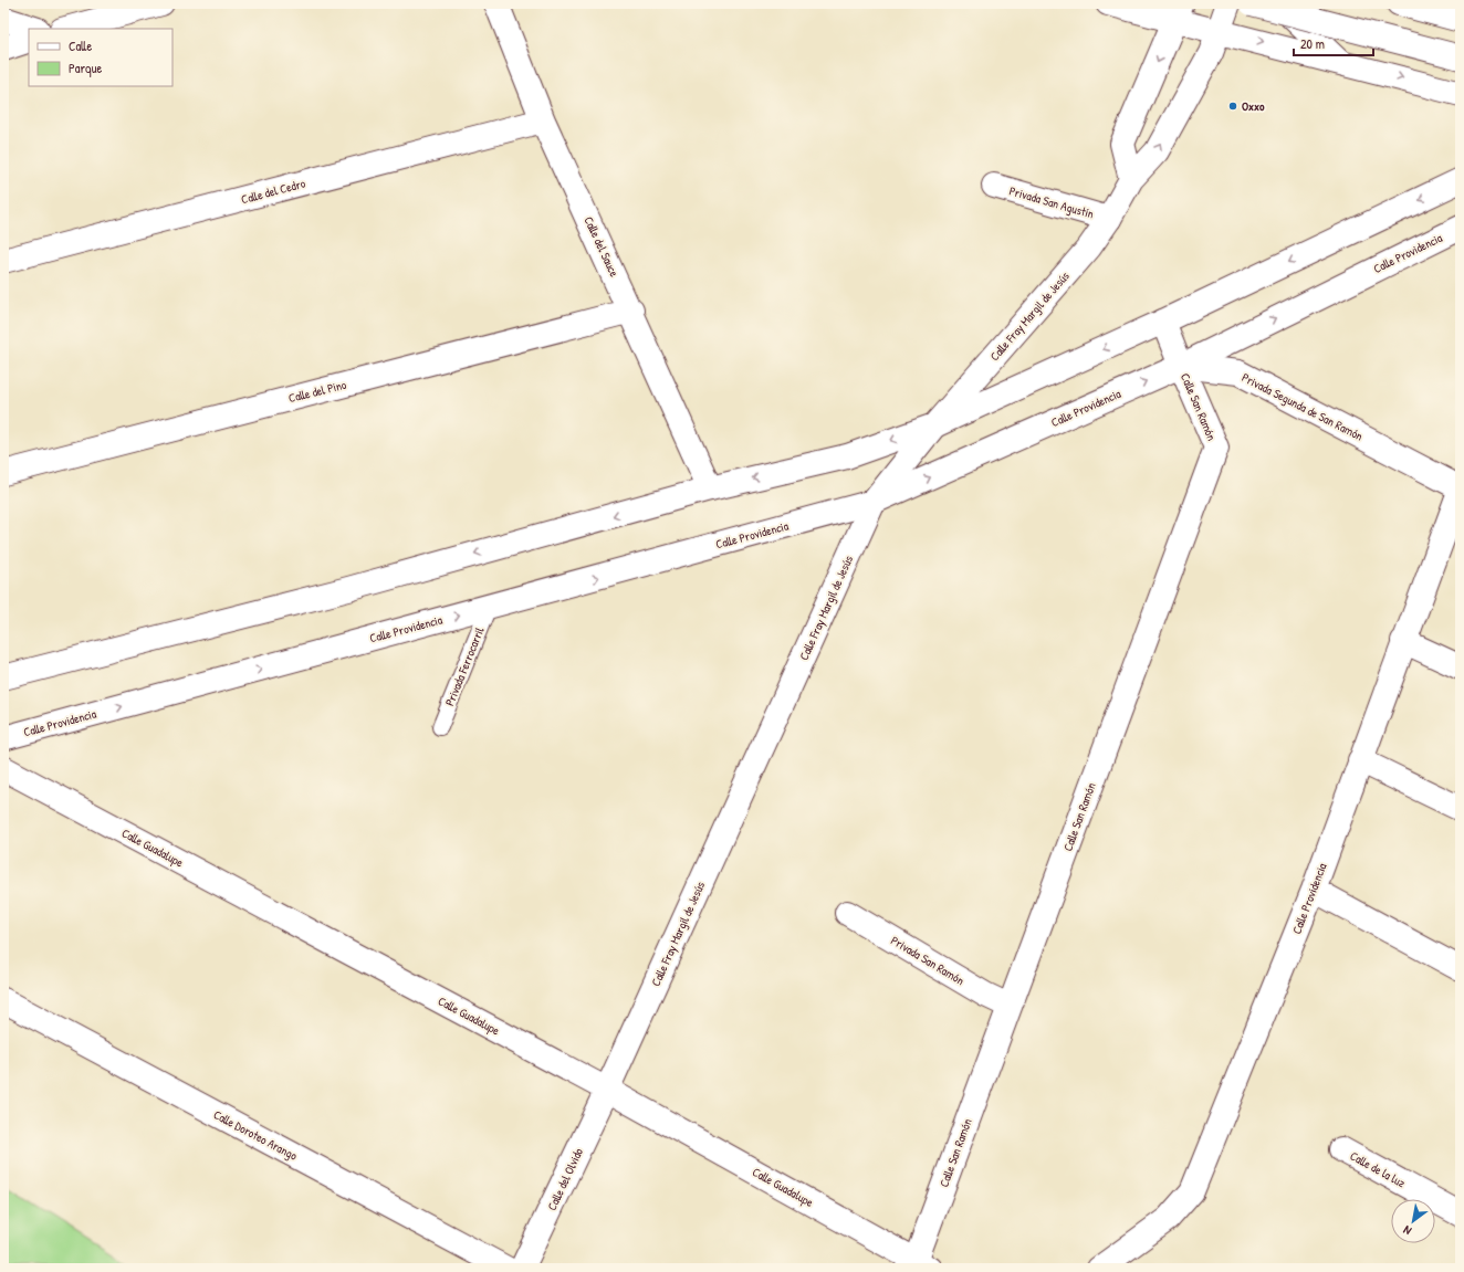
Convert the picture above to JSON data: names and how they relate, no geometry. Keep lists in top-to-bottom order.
{
  "streets": {
    "street": [
      "Calle del Cedro",
      "Privada San Agustín",
      "Calle del Sauce",
      "Calle Providencia",
      "Calle Fray Margil de Jesús",
      "Calle del Pino",
      "Calle San Ramón",
      "Privada Segunda de San Ramón",
      "Calle Guadalupe",
      "Privada San Ramón",
      "Calle Doroteo Arango",
      "Calle de la luz",
      "Calle del Olvido"
    ],
    "lane": ["Privada Ferrocarril"]
  },
  "crossings": [
    ["Calle del Cedro", "Calle del Sauce"],
    ["Privada San Agustín", "Calle Fray Margil de Jesús"],
    ["Calle del Sauce", "Calle del Pino"],
    ["Calle Providencia", "Calle Fray Margil de Jesús"],
    ["Calle Providencia", "Calle San Ramón"],
    ["Calle Providencia", "Privada Segunda de San Ramón"],
    ["Calle Providencia", "Privada Ferrocarril"],
    ["Calle Fray Margil de Jesús", "Calle Guadalupe"],
    ["Calle Fray Margil de Jesús", "Calle del Olvido"],
    ["Calle San Ramón", "Privada Segunda de San Ramón"],
    ["Calle San Ramón", "Calle Guadalupe"],
    ["Calle San Ramón", "Privada San Ramón"],
    ["Calle Guadalupe", "Calle del Olvido"]
  ],
  "places": ["Oxxo"],
  "legend": ["Calle", "Parque"],
  "scale_bar": "20 m",
  "north": "bottom left"
}
